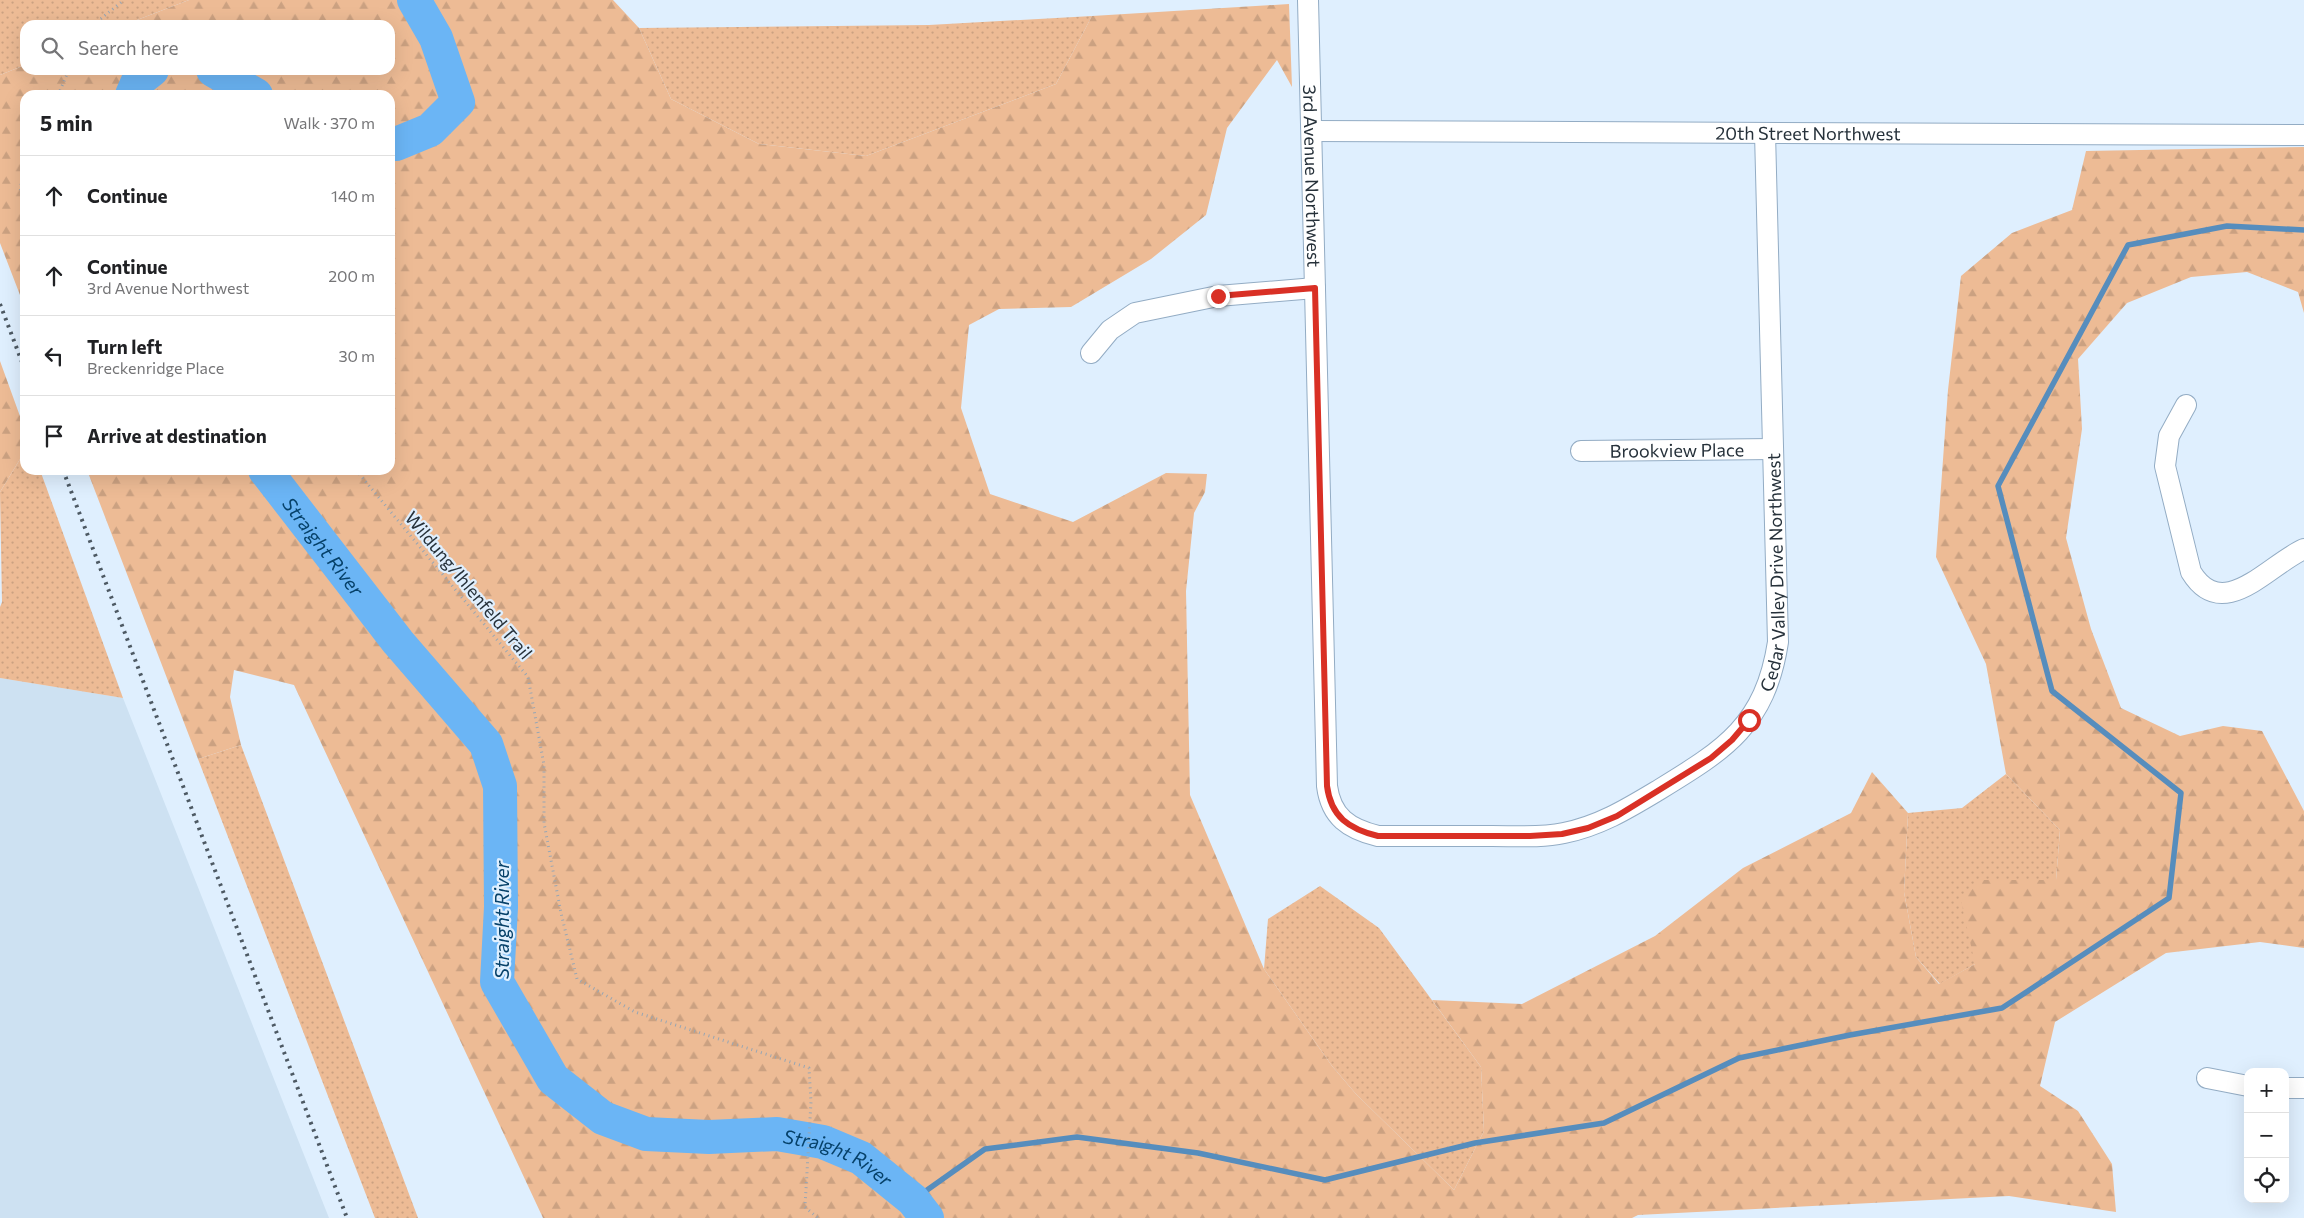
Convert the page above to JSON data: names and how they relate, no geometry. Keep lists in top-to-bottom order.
{
  "streets": {
    "street": [
      "20th Street Northwest",
      "3rd Avenue Northwest",
      "Brookview Place",
      "Cedar Valley Drive Northwest"
    ],
    "path": ["Wildung/Ihlenfeld Trail"]
  },
  "crossings": [
    ["20th Street Northwest", "3rd Avenue Northwest"],
    ["20th Street Northwest", "Cedar Valley Drive Northwest"],
    ["3rd Avenue Northwest", "Cedar Valley Drive Northwest"],
    ["Brookview Place", "Cedar Valley Drive Northwest"]
  ],
  "water": ["Straight River"],
  "page": {
    "search": "Search here",
    "heading": ["5 min", "Walk · 370 m"],
    "list": [
      ["Continue", "140 m"],
      ["Continue", "3rd Avenue Northwest", "200 m"],
      ["Turn left", "Breckenridge Place", "30 m"],
      "Arrive at destination"
    ],
    "map_buttons": ["+", "−"]
  }
}
